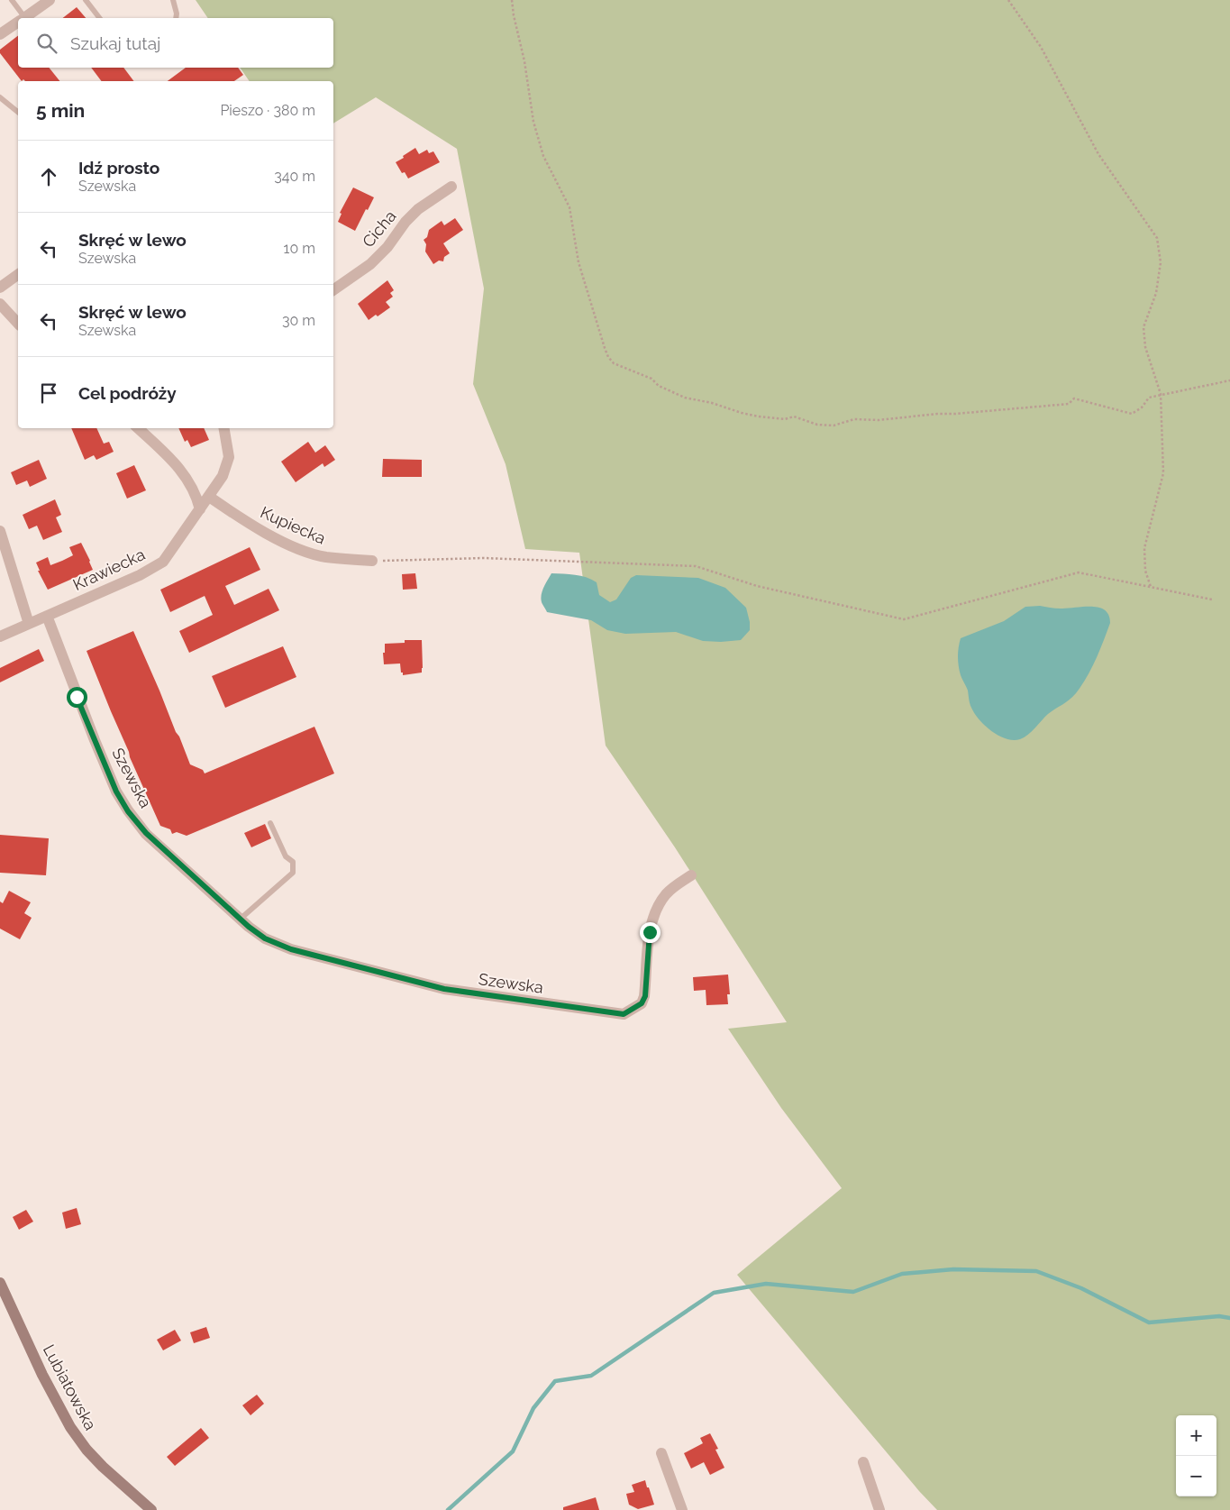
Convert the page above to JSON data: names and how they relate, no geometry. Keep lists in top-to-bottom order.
{
  "streets": {
    "street": [
      "Cicha",
      "Kupiecka",
      "Krawiecka",
      "Szewska",
      "Lubiatowska"
    ]
  },
  "crossings": [
    ["Kupiecka", "Krawiecka"],
    ["Krawiecka", "Szewska"]
  ],
  "page": {
    "search": "Szukaj tutaj",
    "heading": ["5 min", "Pieszo · 380 m"],
    "list": [
      ["Idź prosto", "Szewska", "340 m"],
      ["Skręć w lewo", "Szewska", "10 m"],
      ["Skręć w lewo", "Szewska", "30 m"],
      "Cel podróży"
    ],
    "map_buttons": ["+", "−"]
  }
}
